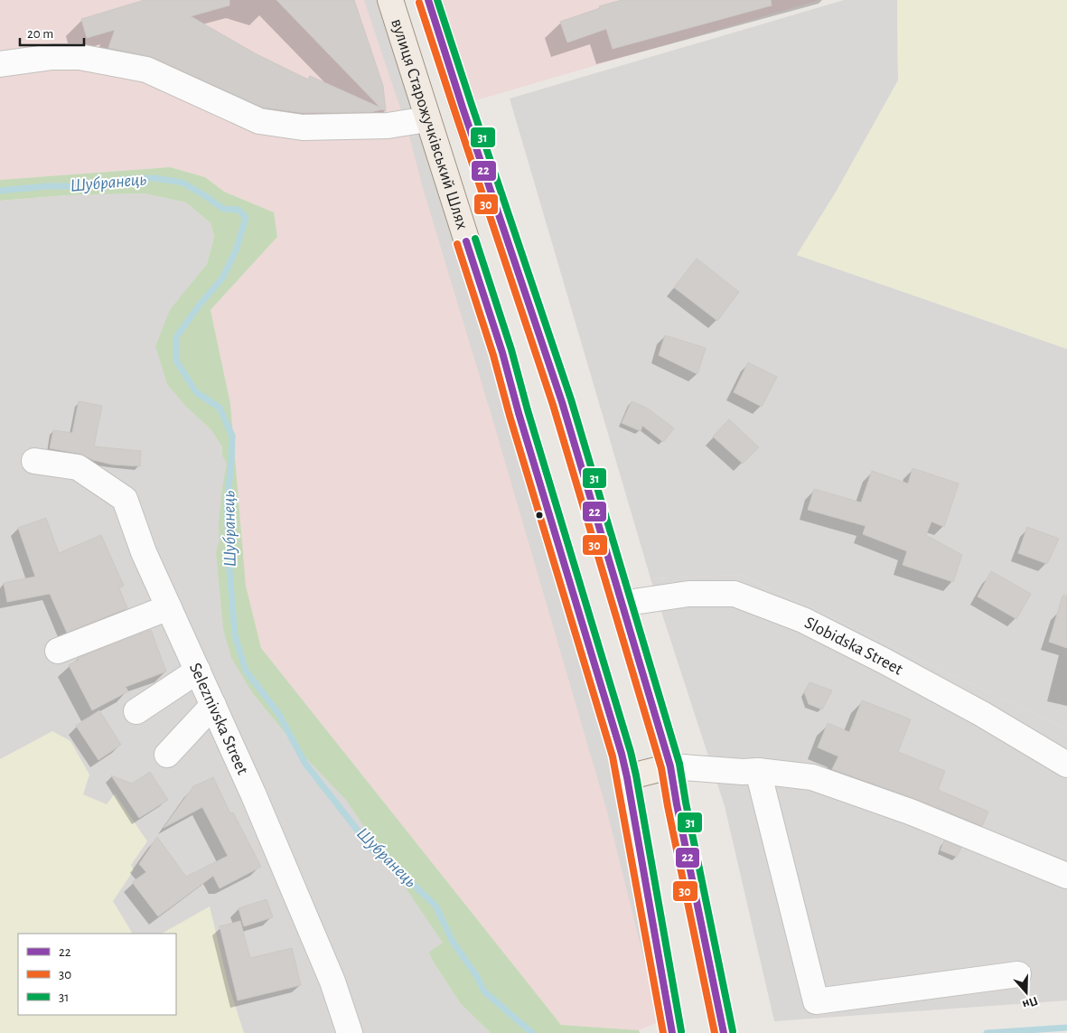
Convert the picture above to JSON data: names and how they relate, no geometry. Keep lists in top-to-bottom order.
{
  "streets": {
    "main road": ["вулиця Старожучківський Шлях"],
    "street": ["Slobidska Street", "Seleznivska Street"]
  },
  "water": ["Шубранець"],
  "lines": ["transit line 22", "transit line 31", "transit line 30"],
  "legend": ["22", "30", "31"],
  "scale_bar": "20 m",
  "north": "bottom"
}
